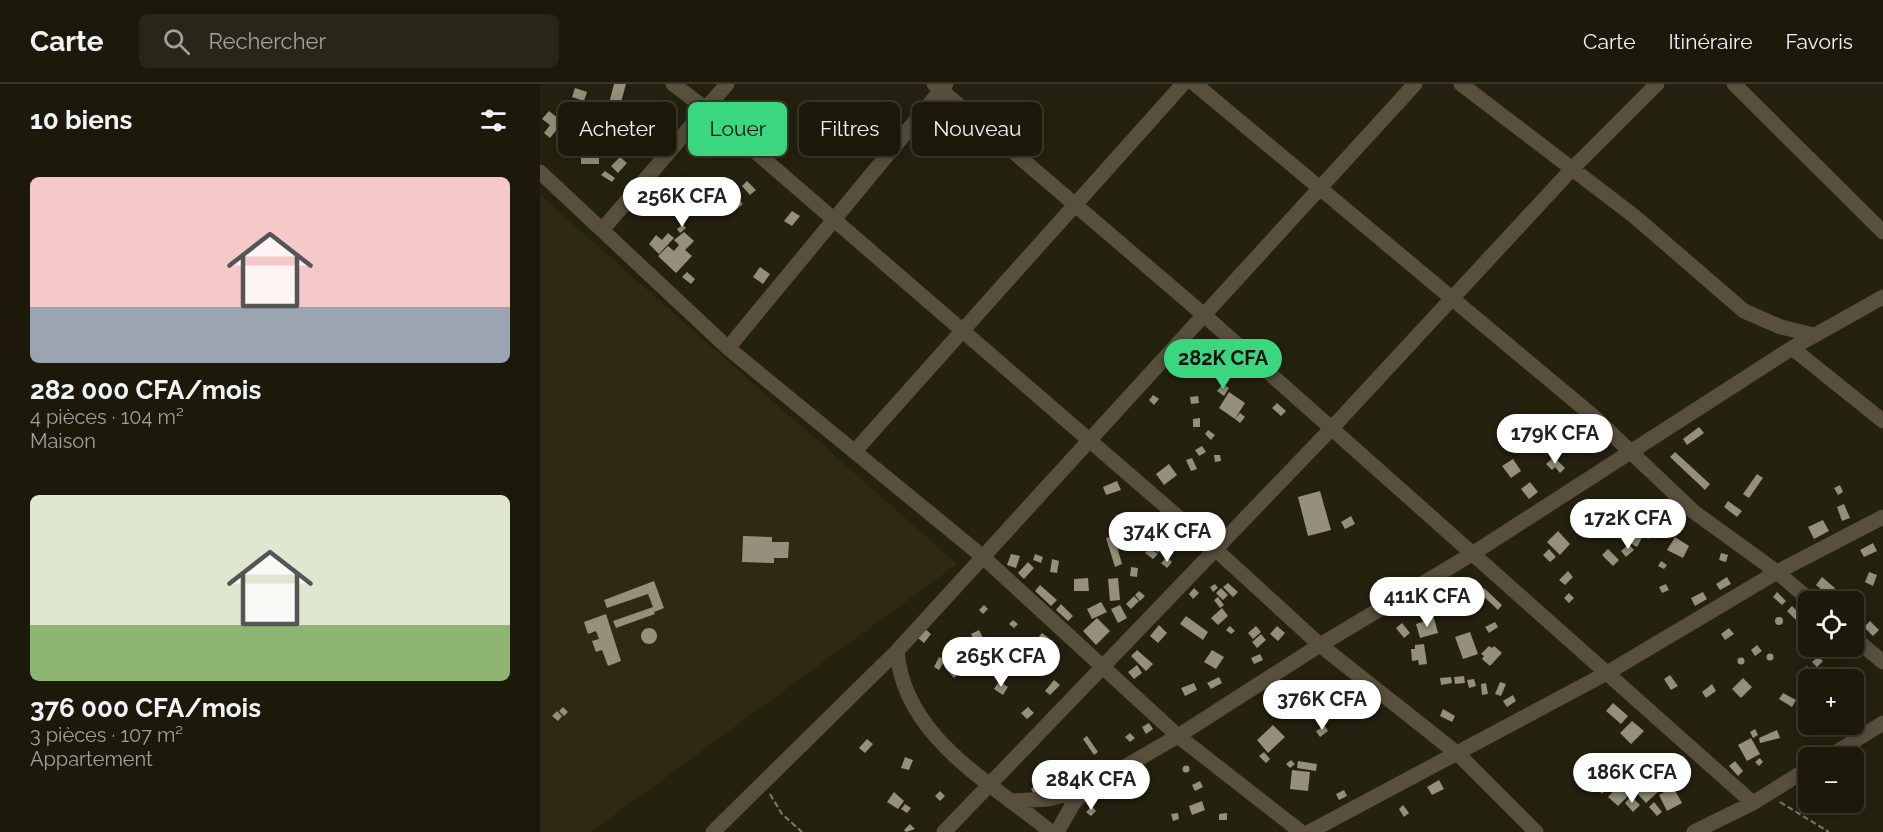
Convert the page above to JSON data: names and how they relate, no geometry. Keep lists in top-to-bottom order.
{
  "page": {
    "header": "Carte",
    "search": "Rechercher",
    "nav": ["Carte", "Itinéraire", "Favoris"],
    "heading": "10 biens",
    "chip": [
      "Acheter",
      "Louer",
      "Filtres",
      "Nouveau"
    ],
    "list": [
      {
        "name": "282 000 CFA/mois",
        "note": "4 pièces · 104 m² · Maison"
      },
      {
        "name": "376 000 CFA/mois",
        "note": "3 pièces · 107 m² · Appartement"
      }
    ],
    "price": [
      "256K CFA",
      "282K CFA",
      "179K CFA",
      "172K CFA",
      "374K CFA",
      "411K CFA",
      "265K CFA",
      "376K CFA",
      "186K CFA",
      "284K CFA"
    ],
    "map_buttons": ["+", "−"]
  }
}
